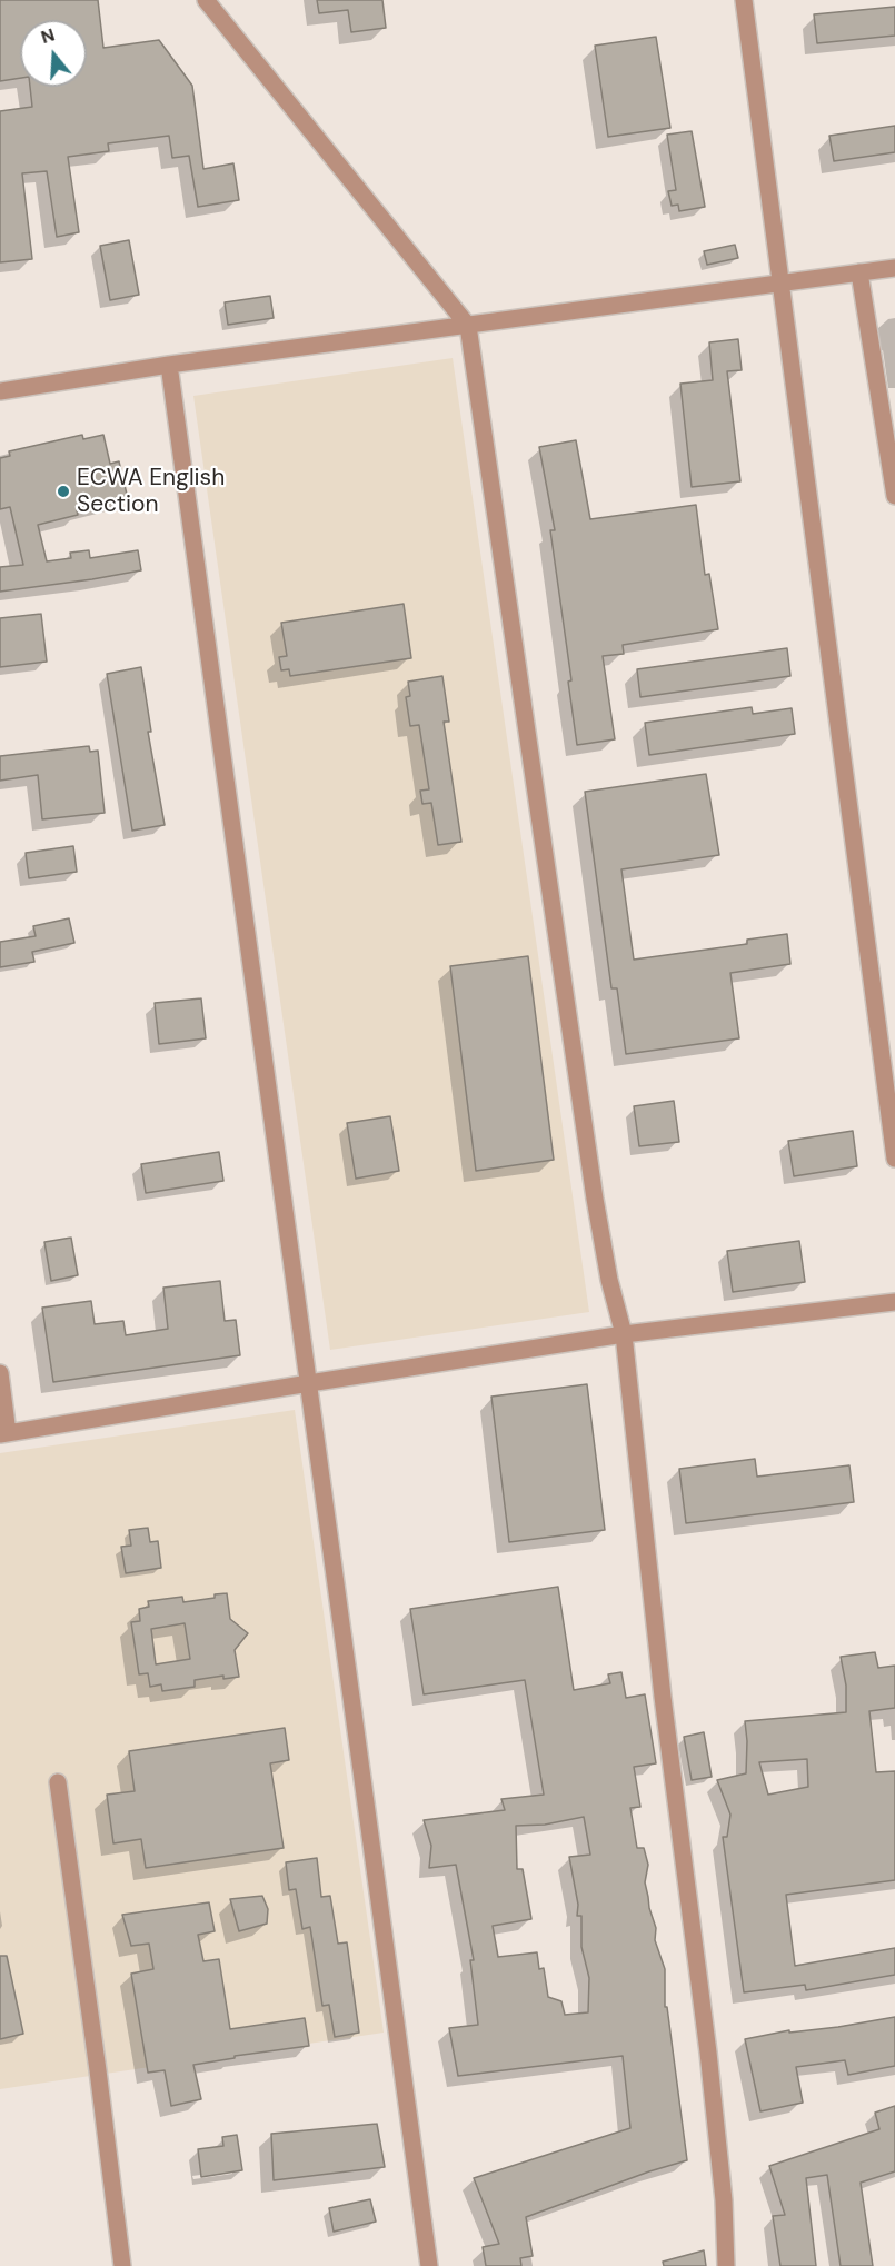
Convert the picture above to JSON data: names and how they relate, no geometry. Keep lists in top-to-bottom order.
{
  "places": ["ECWA English Section"],
  "north": "top"
}
